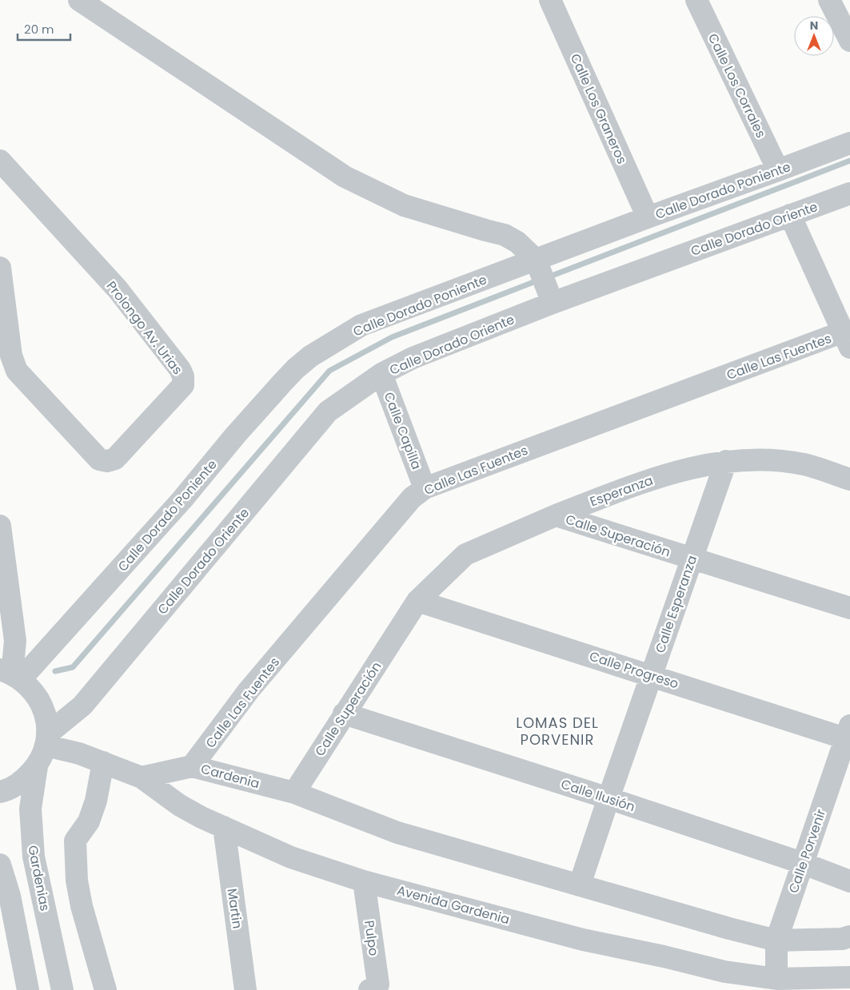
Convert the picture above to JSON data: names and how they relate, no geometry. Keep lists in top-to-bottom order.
{
  "streets": {
    "street": [
      "Calle Los Corrales",
      "Calle Los Graneros",
      "Calle Dorado Poniente",
      "Calle Dorado Oriente",
      "Prolongo Av. Urias",
      "Calle Las Fuentes",
      "Calle Capilla",
      "Esperanza",
      "Calle Superación",
      "Calle Esperanza",
      "Calle Progreso",
      "Cardenia",
      "Calle Ilusión",
      "Calle Porvenir",
      "Gardenias",
      "Avenida Gardenia",
      "Martin",
      "Pulpo"
    ]
  },
  "crossings": [
    ["Calle Los Corrales", "Calle Dorado Poniente"],
    ["Calle Los Graneros", "Calle Dorado Poniente"],
    ["Calle Dorado Oriente", "Calle Capilla"],
    ["Calle Dorado Oriente", "Gardenias"],
    ["Calle Dorado Oriente", "Avenida Gardenia"],
    ["Calle Las Fuentes", "Calle Capilla"],
    ["Calle Las Fuentes", "Cardenia"],
    ["Esperanza", "Calle Superación"],
    ["Esperanza", "Calle Esperanza"],
    ["Calle Superación", "Calle Esperanza"],
    ["Calle Superación", "Calle Progreso"],
    ["Calle Superación", "Cardenia"],
    ["Calle Superación", "Calle Ilusión"],
    ["Calle Esperanza", "Calle Progreso"],
    ["Calle Esperanza", "Calle Ilusión"],
    ["Calle Progreso", "Calle Porvenir"],
    ["Cardenia", "Avenida Gardenia"],
    ["Calle Ilusión", "Calle Porvenir"],
    ["Calle Porvenir", "Avenida Gardenia"],
    ["Gardenias", "Avenida Gardenia"],
    ["Avenida Gardenia", "Martin"],
    ["Avenida Gardenia", "Pulpo"]
  ],
  "districts": ["LOMAS DEL PORVENIR"],
  "scale_bar": "20 m",
  "north": "top"
}
